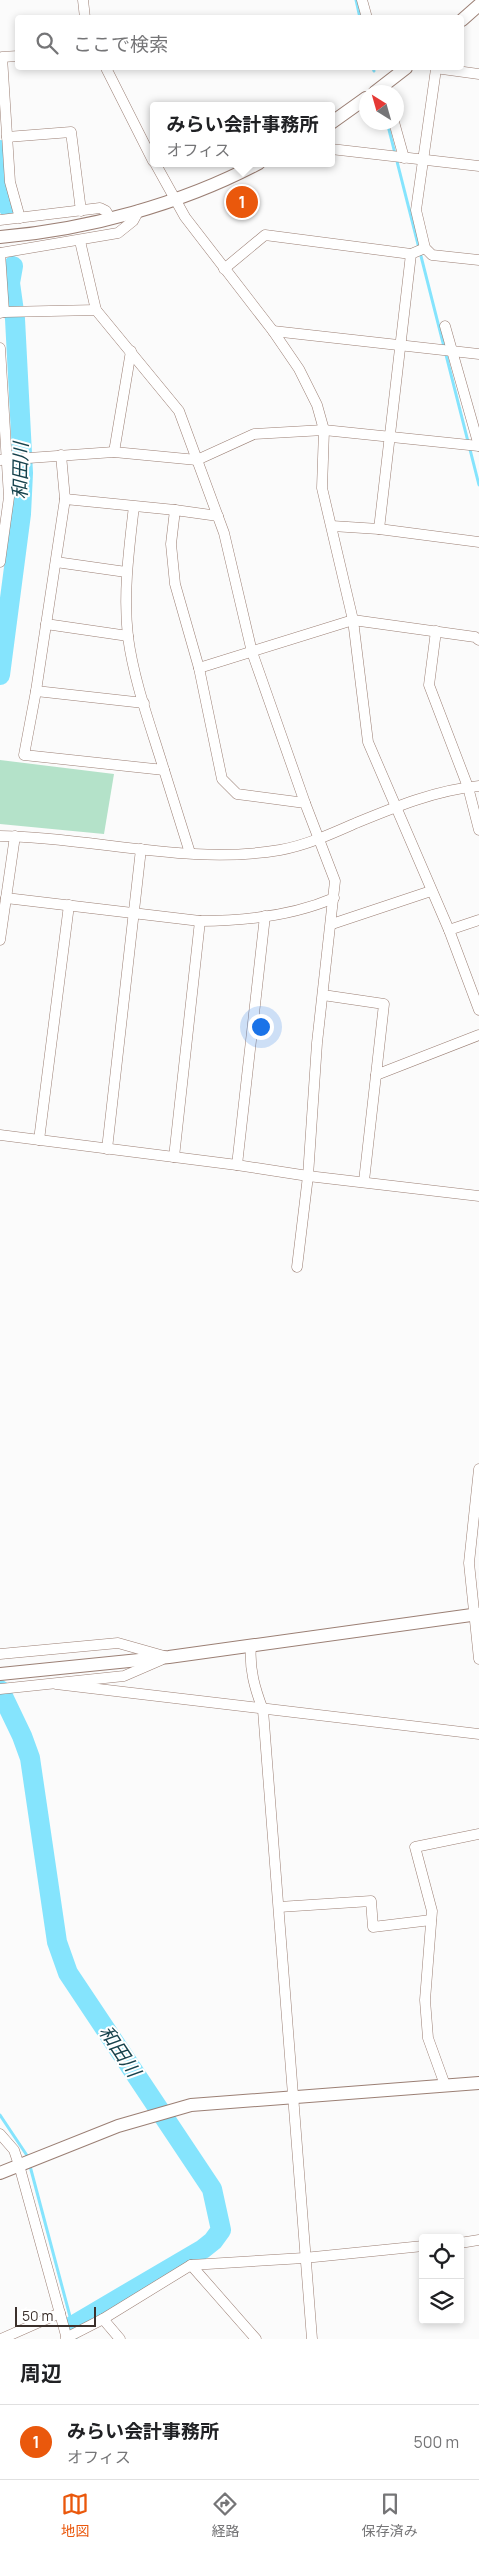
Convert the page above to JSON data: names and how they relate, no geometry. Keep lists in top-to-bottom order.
{
  "water": ["和田川"],
  "scale_bar": "50 m",
  "north": "top left",
  "page": {
    "search": "ここで検索",
    "popup": ["みらい会計事務所", "オフィス"],
    "pins": "1",
    "scale": "50 m",
    "heading": "周辺",
    "list": [
      {
        "mark": "1",
        "name": "みらい会計事務所",
        "note": "オフィス",
        "value": "500 m"
      }
    ],
    "nav": ["地図", "経路", "保存済み"]
  }
}
